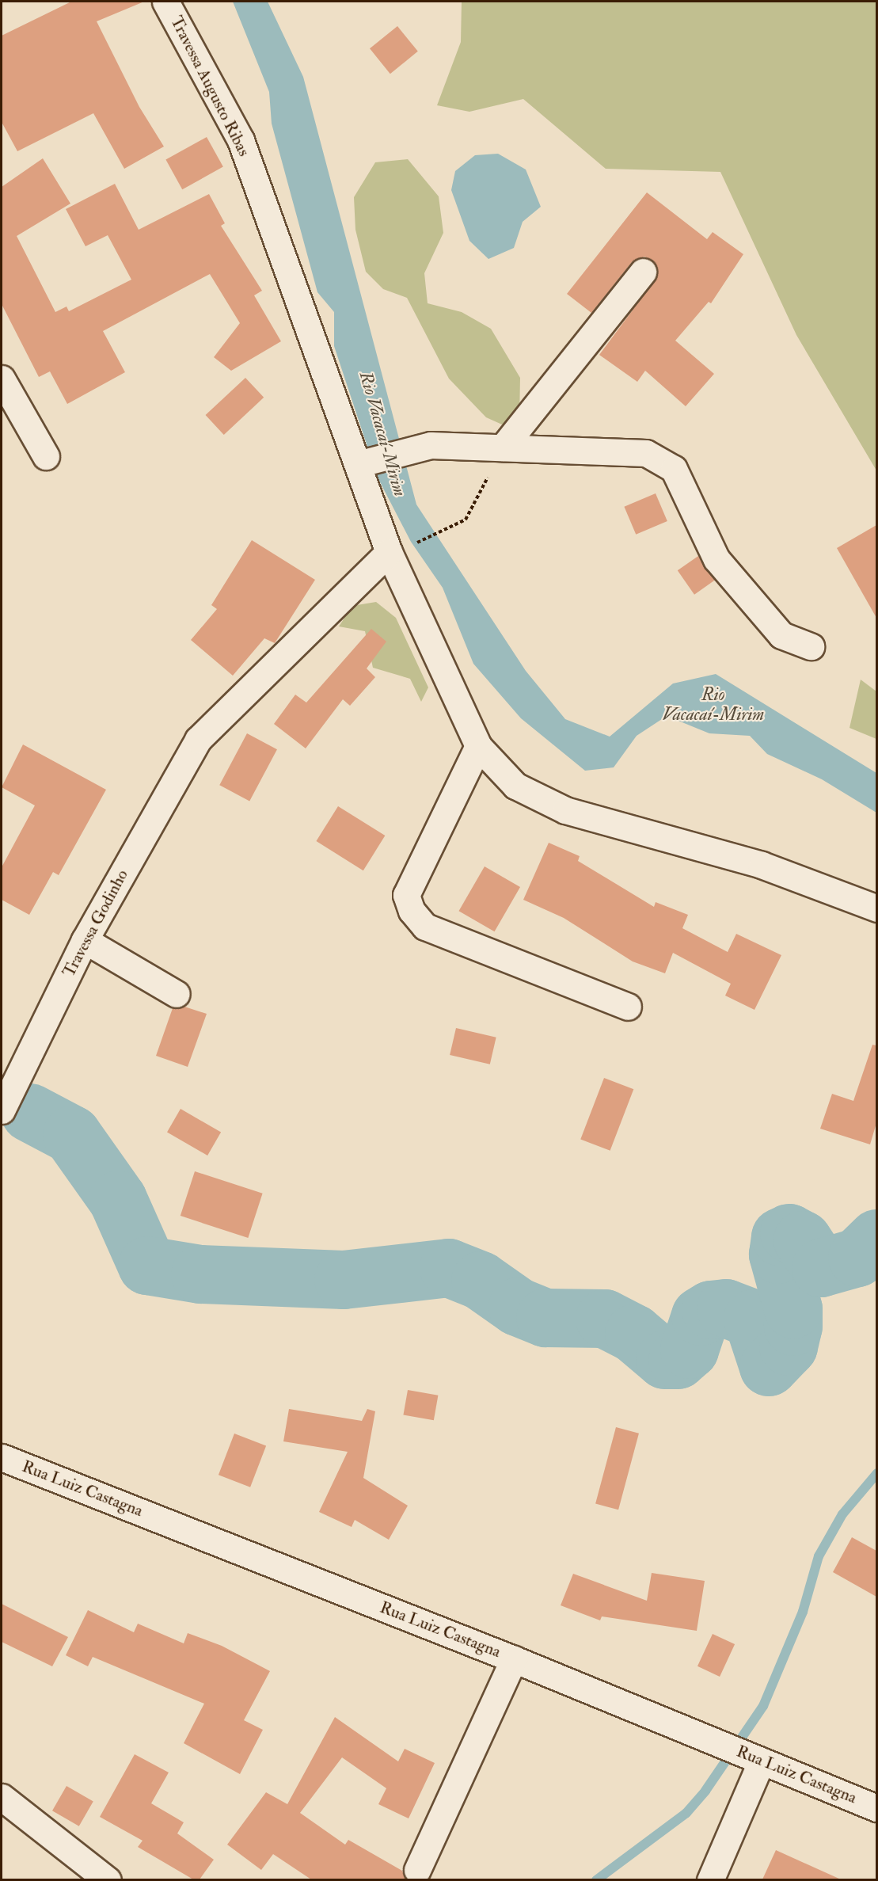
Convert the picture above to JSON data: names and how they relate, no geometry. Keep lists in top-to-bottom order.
{
  "streets": {
    "street": ["Travessa Augusto Ribas", "Travessa Godinho", "Rua Luiz Castagna"]
  },
  "crossings": [
    ["Travessa Augusto Ribas", "Travessa Godinho"]
  ],
  "water": ["Rio Vacacaí-Mirim"]
}
